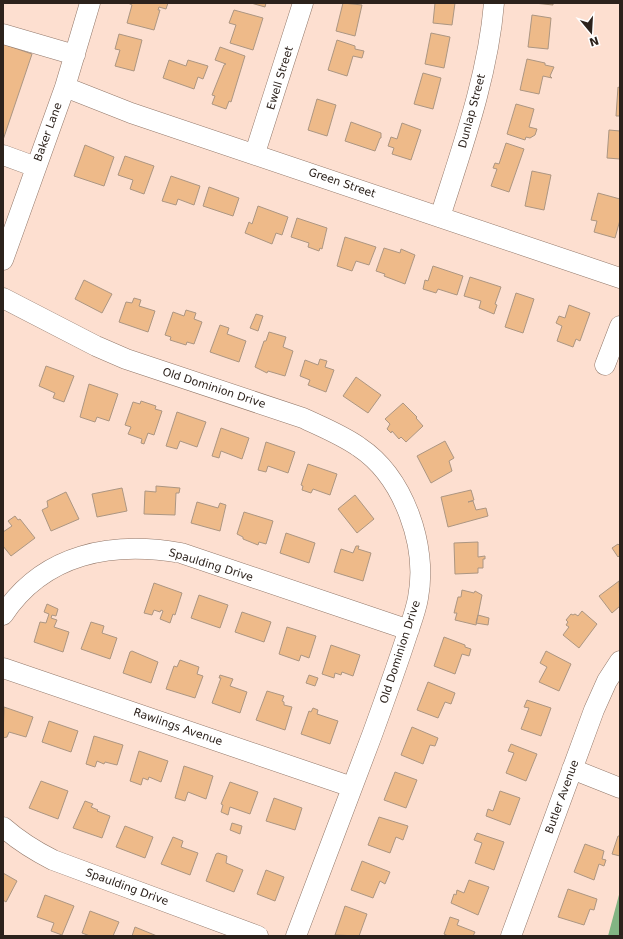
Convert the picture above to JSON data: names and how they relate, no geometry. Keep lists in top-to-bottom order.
{
  "streets": {
    "street": [
      "Ewell Street",
      "Dunlap Street",
      "Baker Lane",
      "Green Street",
      "Old Dominion Drive",
      "Spaulding Drive",
      "Rawlings Avenue",
      "Butler Avenue"
    ]
  },
  "crossings": [
    ["Ewell Street", "Green Street"],
    ["Dunlap Street", "Green Street"],
    ["Baker Lane", "Green Street"],
    ["Old Dominion Drive", "Spaulding Drive"],
    ["Old Dominion Drive", "Rawlings Avenue"]
  ],
  "north": "bottom"
}
